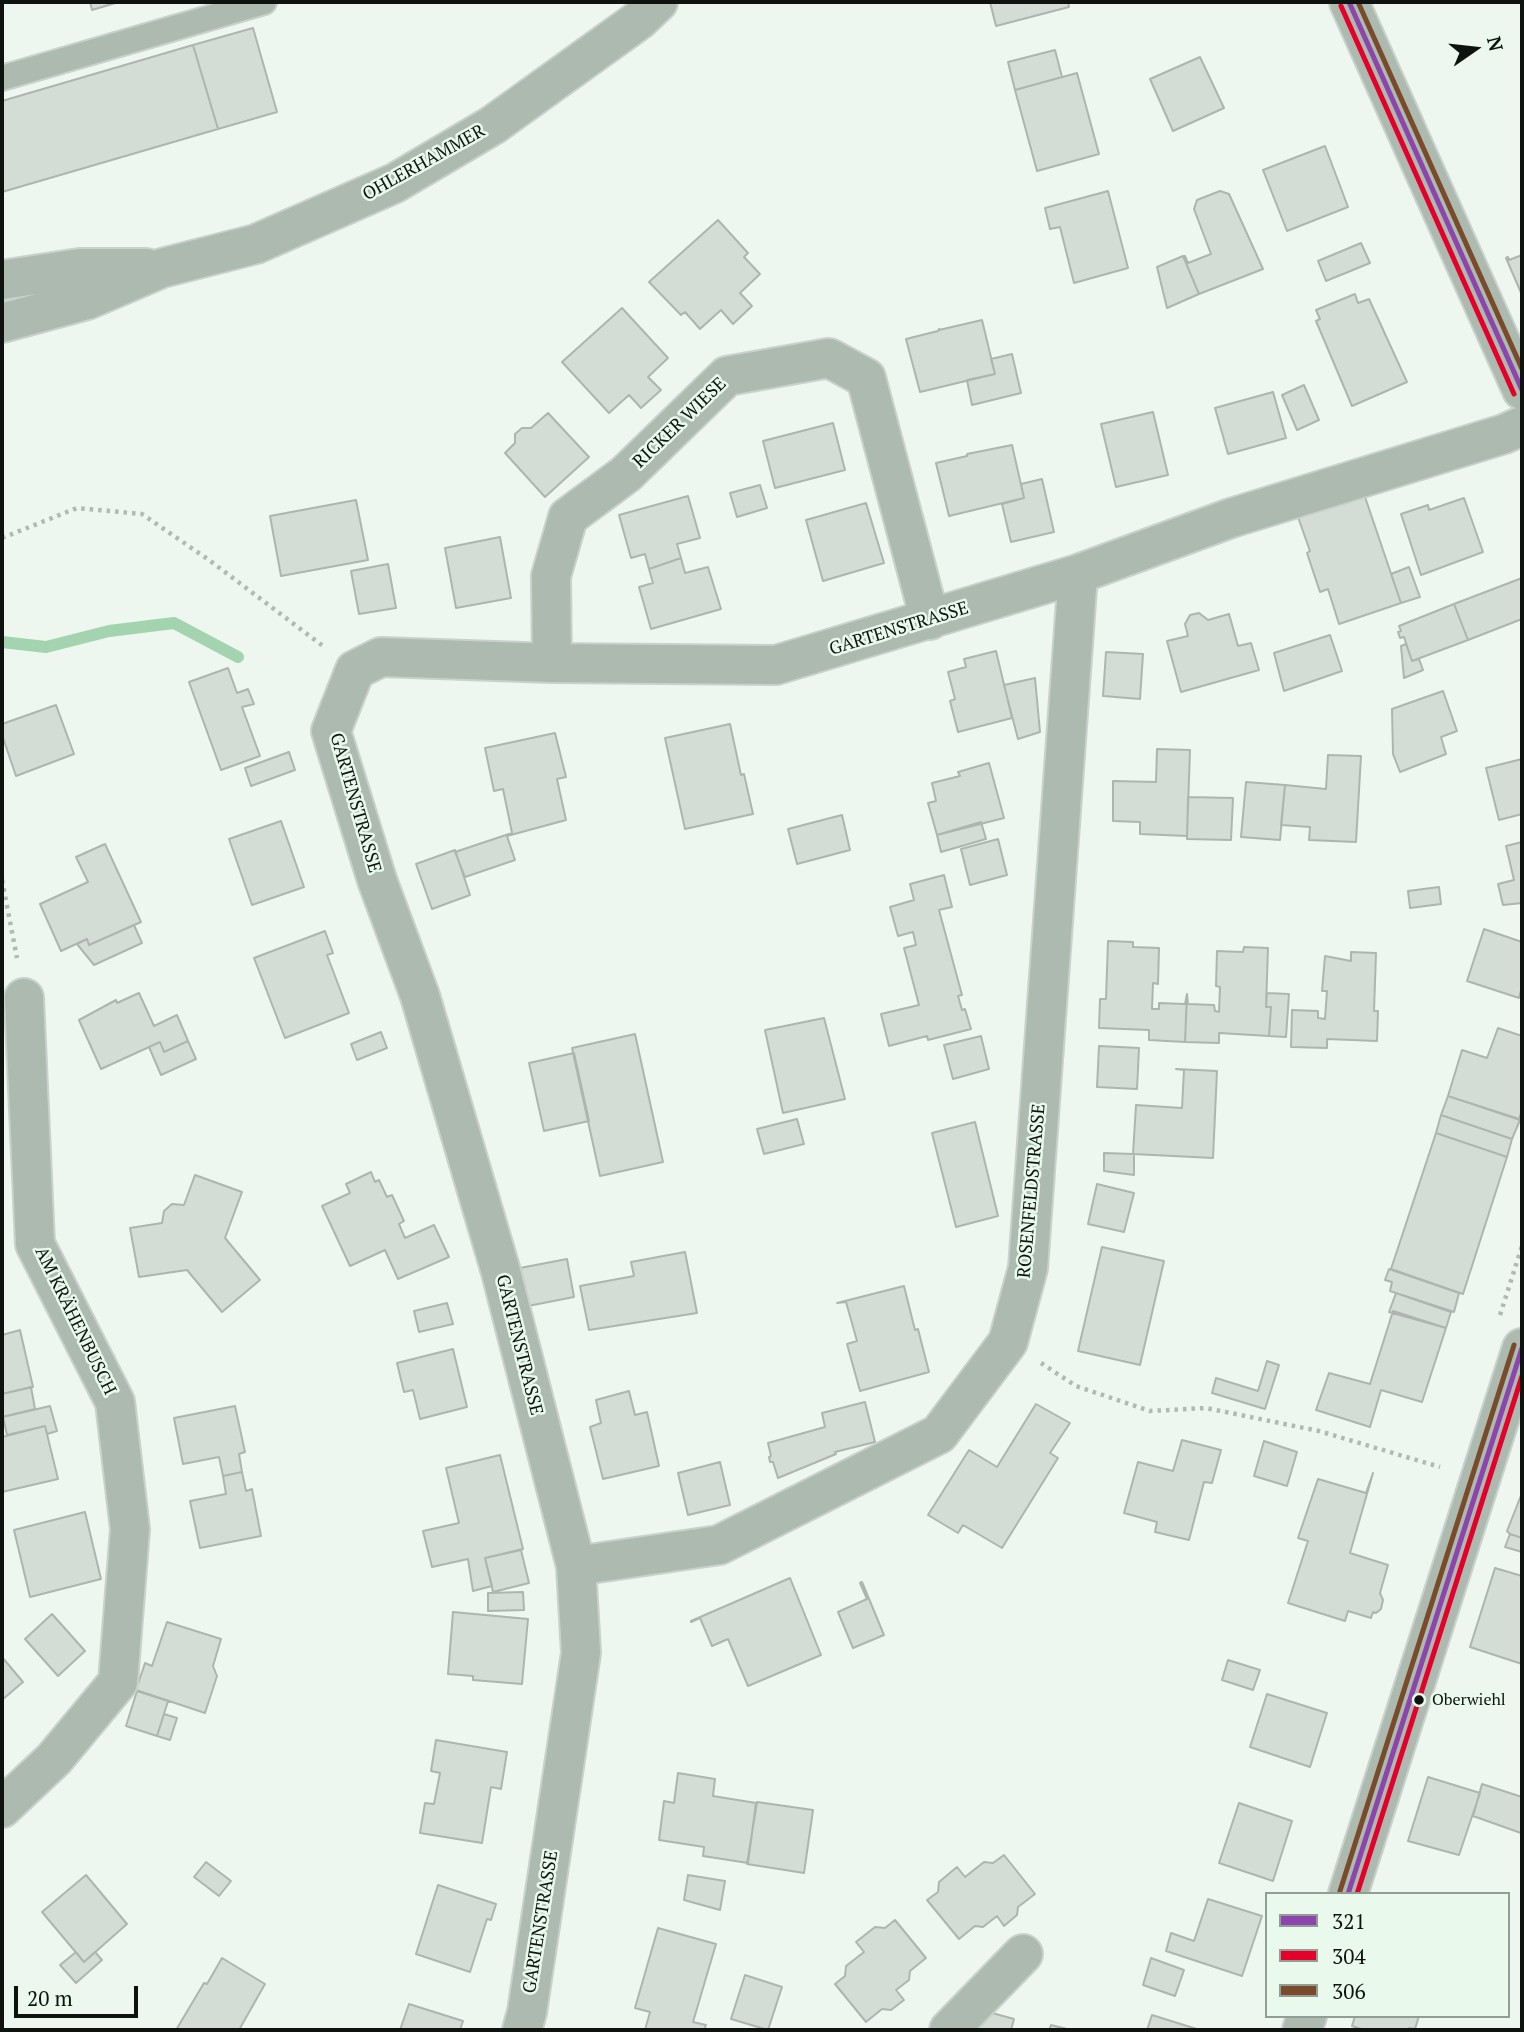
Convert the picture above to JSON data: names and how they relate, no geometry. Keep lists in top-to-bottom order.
{
  "streets": {
    "street": [
      "OHLERHAMMER",
      "RICKER WIESE",
      "GARTENSTRASSE",
      "ROSENFELDSTRASSE",
      "AM KRÄHENBUSCH"
    ]
  },
  "crossings": [
    ["RICKER WIESE", "GARTENSTRASSE"],
    ["GARTENSTRASSE", "ROSENFELDSTRASSE"]
  ],
  "places": ["Oberwiehl"],
  "lines": ["transit line 321", "transit line 306", "transit line 304"],
  "legend": ["321", "304", "306"],
  "scale_bar": "20 m",
  "north": "right"
}
